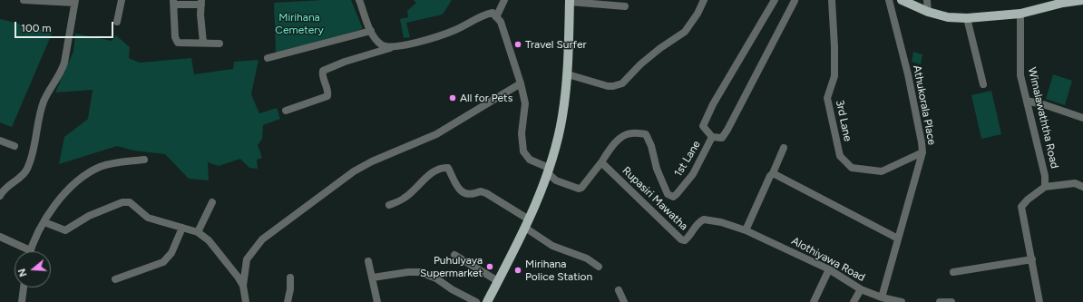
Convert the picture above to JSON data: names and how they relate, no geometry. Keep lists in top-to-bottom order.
{
  "streets": {
    "street": [
      "Athukorala Place",
      "Wimalawaththa Road",
      "3rd Lane",
      "1st Lane",
      "Rupasiri Mawatha",
      "Alothiyawa Road"
    ]
  },
  "crossings": [
    ["Athukorala Place", "3rd Lane"],
    ["Athukorala Place", "Alothiyawa Road"],
    ["1st Lane", "Rupasiri Mawatha"],
    ["Rupasiri Mawatha", "Alothiyawa Road"]
  ],
  "parks": ["Mirihana Cemetery"],
  "places": [
    "Travel Surfer",
    "All for Pets",
    "Puhulyaya Supermarket",
    "Mirihana Police Station"
  ],
  "scale_bar": "100 m",
  "north": "left"
}
